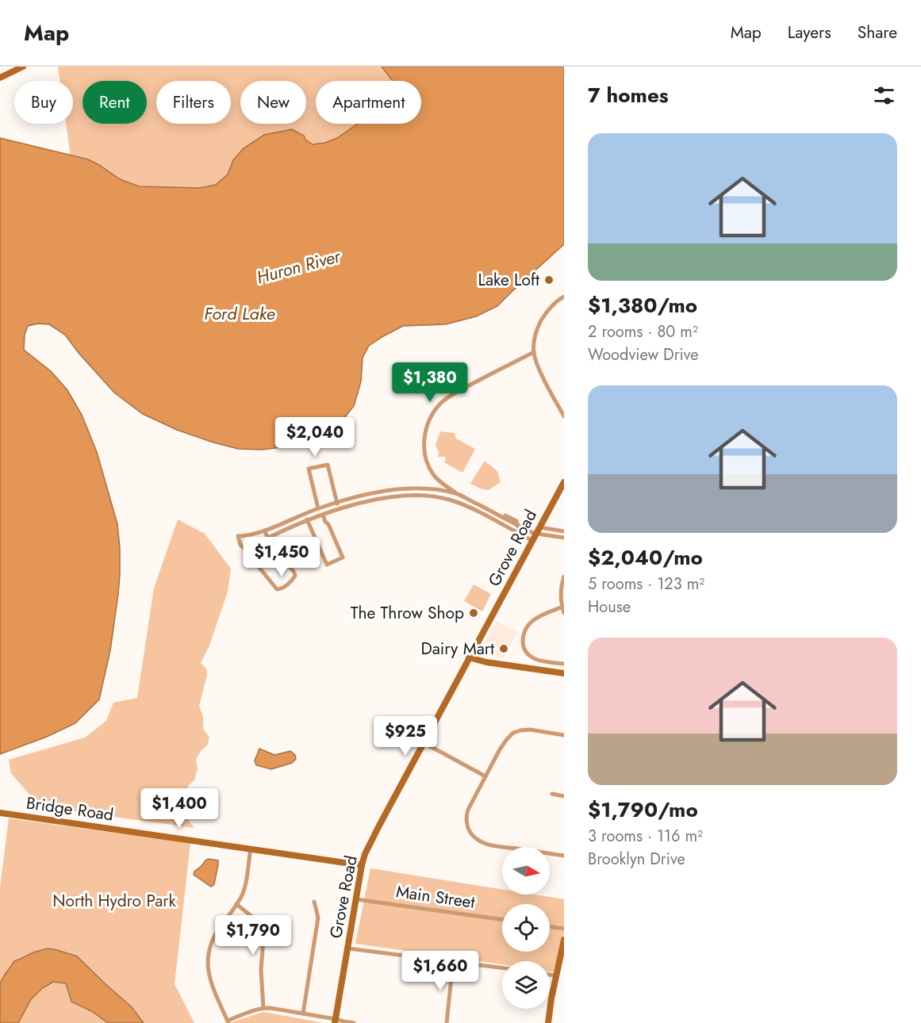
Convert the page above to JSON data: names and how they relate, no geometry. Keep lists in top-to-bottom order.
{
  "streets": {
    "main road": ["Grove Road", "Bridge Road"],
    "street": ["Main Street"]
  },
  "crossings": [
    ["Grove Road", "Bridge Road"],
    ["Grove Road", "Main Street"]
  ],
  "water": ["Huron River", "Ford Lake"],
  "parks": ["North Hydro Park"],
  "places": ["Lake Loft", "The Throw Shop", "Dairy Mart"],
  "north": "right",
  "page": {
    "header": "Map",
    "nav": ["Map", "Layers", "Share"],
    "heading": "7 homes",
    "chip": [
      "Buy",
      "Rent",
      "Filters",
      "New",
      "Apartment"
    ],
    "list": [
      {
        "name": "$1,380/mo",
        "note": "2 rooms · 80 m² · Woodview Drive"
      },
      {
        "name": "$2,040/mo",
        "note": "5 rooms · 123 m² · House"
      },
      {
        "name": "$1,790/mo",
        "note": "3 rooms · 116 m² · Brooklyn Drive"
      }
    ],
    "price": [
      "$1,380",
      "$2,040",
      "$1,450",
      "$925",
      "$1,400",
      "$1,790",
      "$1,660"
    ]
  }
}
